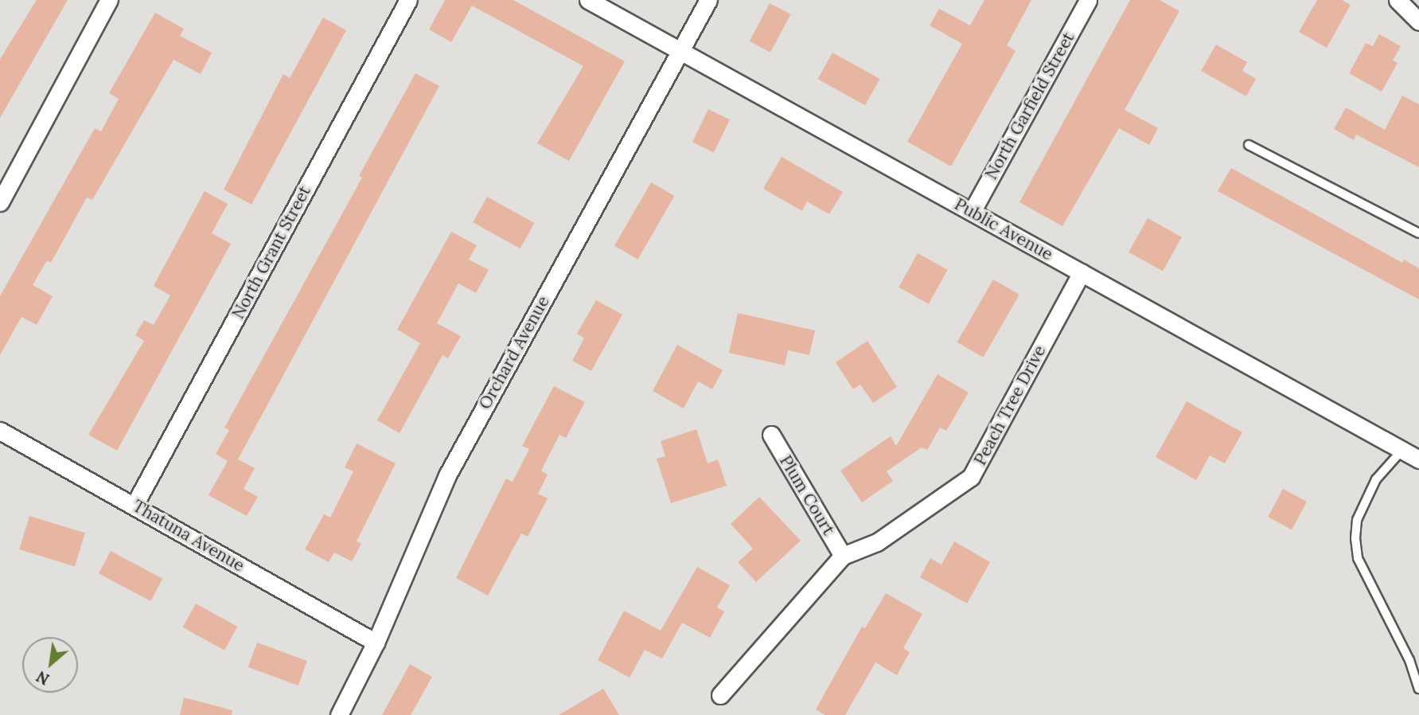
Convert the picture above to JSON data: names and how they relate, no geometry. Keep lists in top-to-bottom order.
{
  "streets": {
    "street": [
      "North Garfield Street",
      "Public Avenue",
      "North Grant Street",
      "Orchard Avenue",
      "Peach Tree Drive",
      "Plum Court",
      "Thatuna Avenue"
    ]
  },
  "crossings": [
    ["North Garfield Street", "Public Avenue"],
    ["Public Avenue", "Orchard Avenue"],
    ["Public Avenue", "Peach Tree Drive"],
    ["North Grant Street", "Thatuna Avenue"],
    ["Orchard Avenue", "Thatuna Avenue"],
    ["Peach Tree Drive", "Plum Court"]
  ],
  "north": "bottom left"
}
